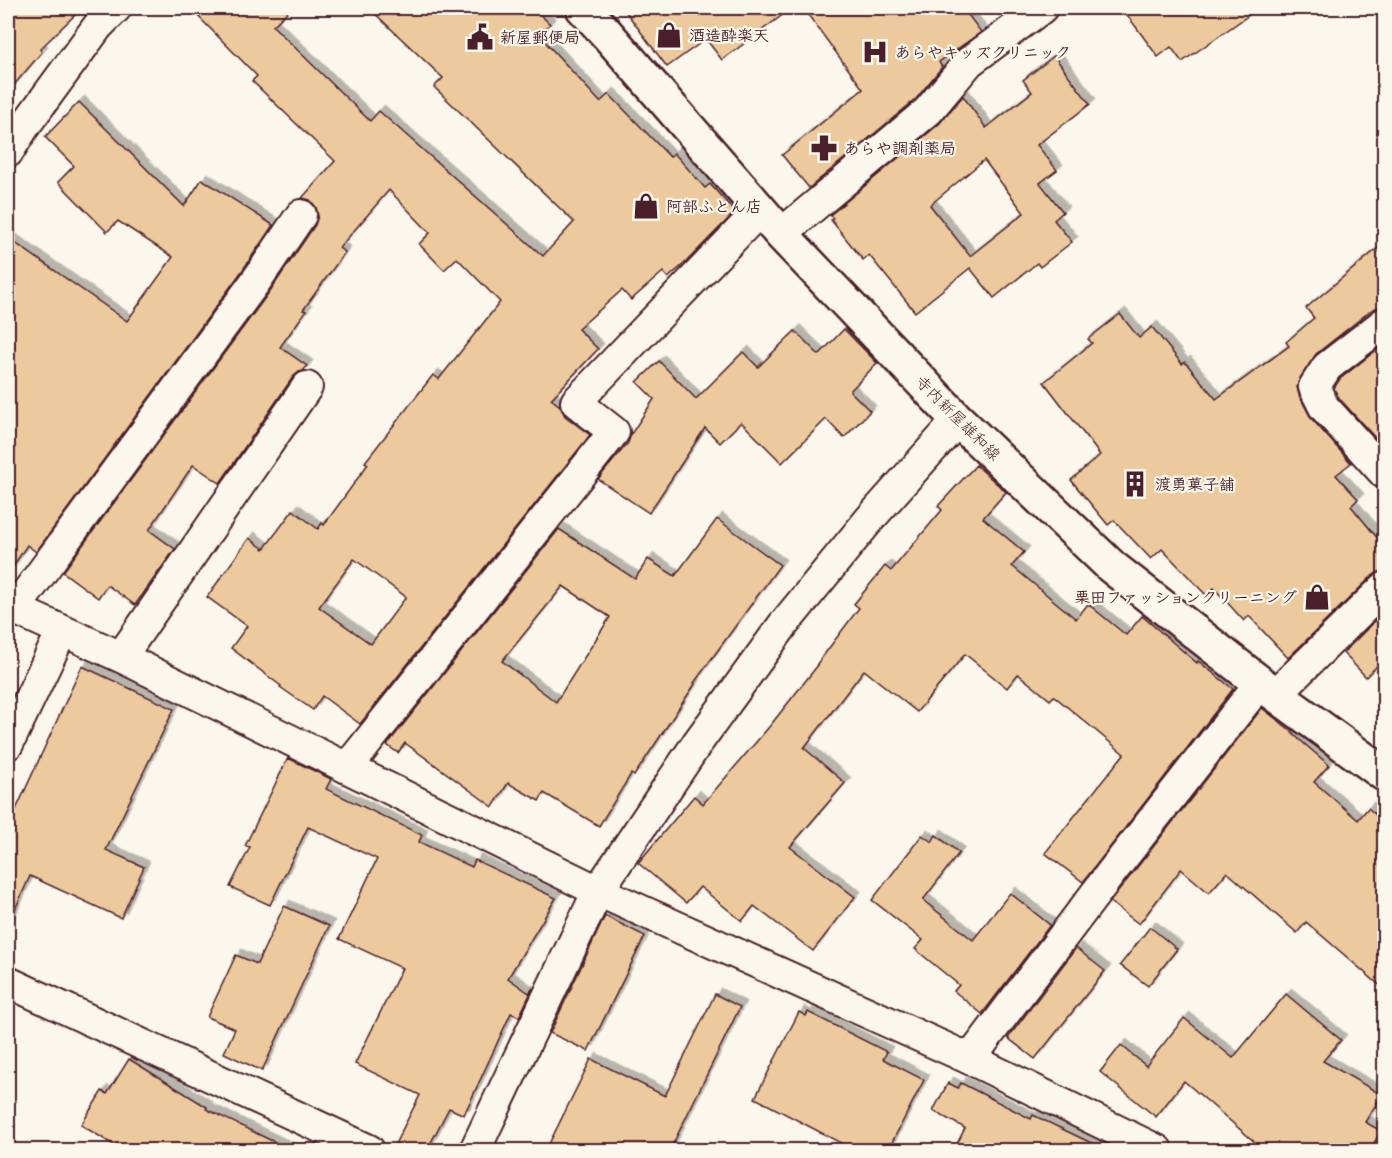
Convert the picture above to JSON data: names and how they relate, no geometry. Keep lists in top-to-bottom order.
{
  "streets": {
    "main road": ["寺内新屋雄和線"]
  },
  "places": {
    "shop": ["酒造酔楽天", "阿部ふとん店", "栗田ファッションクリーニング"],
    "public building": ["新屋郵便局"],
    "hospital": ["あらやキッズクリニック"],
    "pharmacy": ["あらや調剤薬局"],
    "building": ["渡勇菓子舗"]
  }
}
